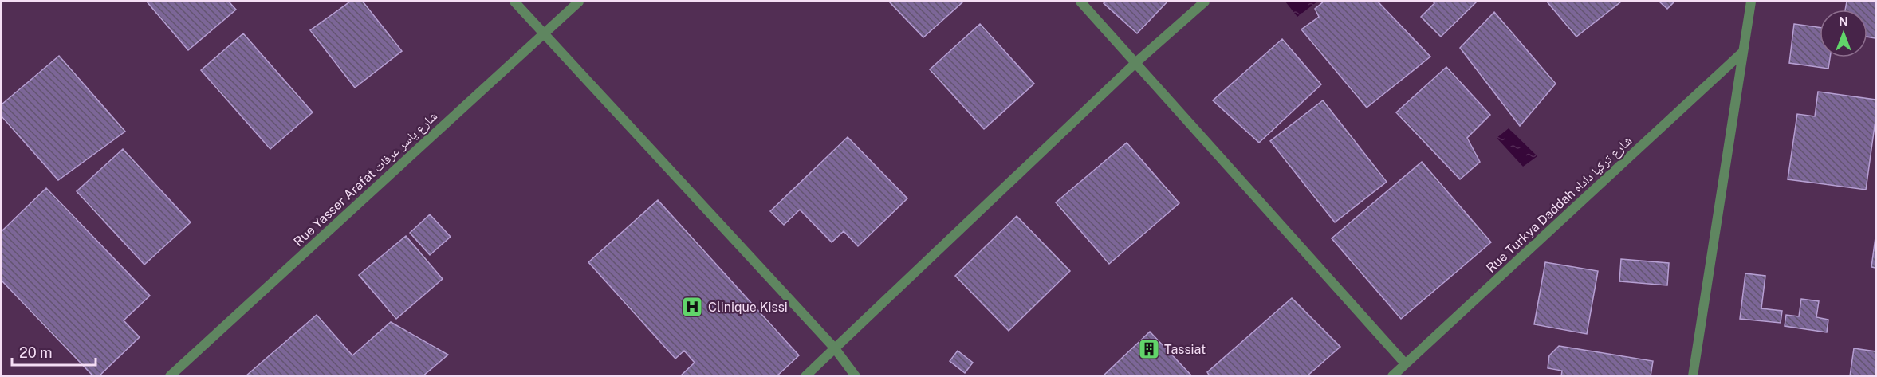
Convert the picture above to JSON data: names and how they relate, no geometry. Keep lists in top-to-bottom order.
{
  "streets": {
    "street": ["Rue Yasser Arafat شارع ياسر عرفات", "Rue Turkya Daddah شارع تركيا داداه"]
  },
  "places": {
    "hospital": ["Clinique Kissi"],
    "building": ["Tassiat"]
  },
  "scale_bar": "20 m",
  "north": "top"
}
